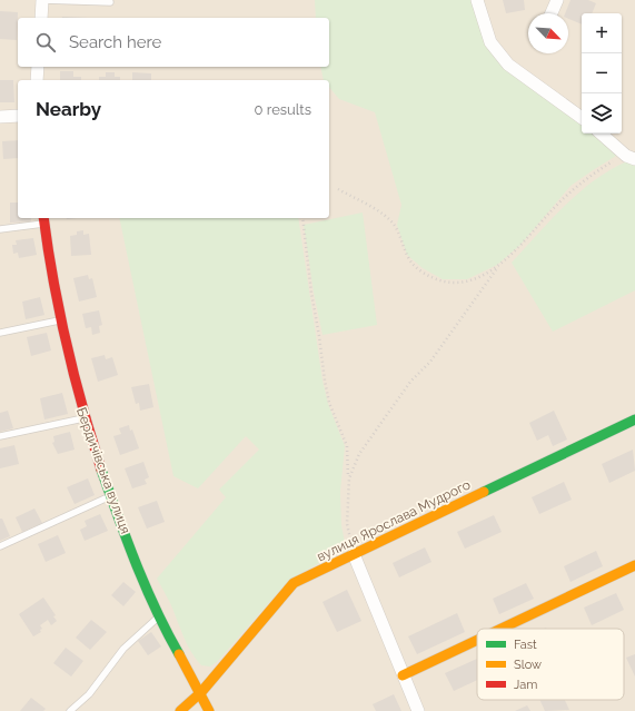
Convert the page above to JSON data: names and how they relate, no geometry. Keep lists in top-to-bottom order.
{
  "streets": {
    "street": ["Бердичівська вулиця", "вулиця Ярослава Мудрого"]
  },
  "crossings": [
    ["Бердичівська вулиця", "вулиця Ярослава Мудрого"]
  ],
  "legend": ["Fast", "Slow", "Jam"],
  "north": "bottom right",
  "page": {
    "map_buttons": ["+", "−"],
    "search": "Search here",
    "heading": ["Nearby", "0 results"]
  }
}
